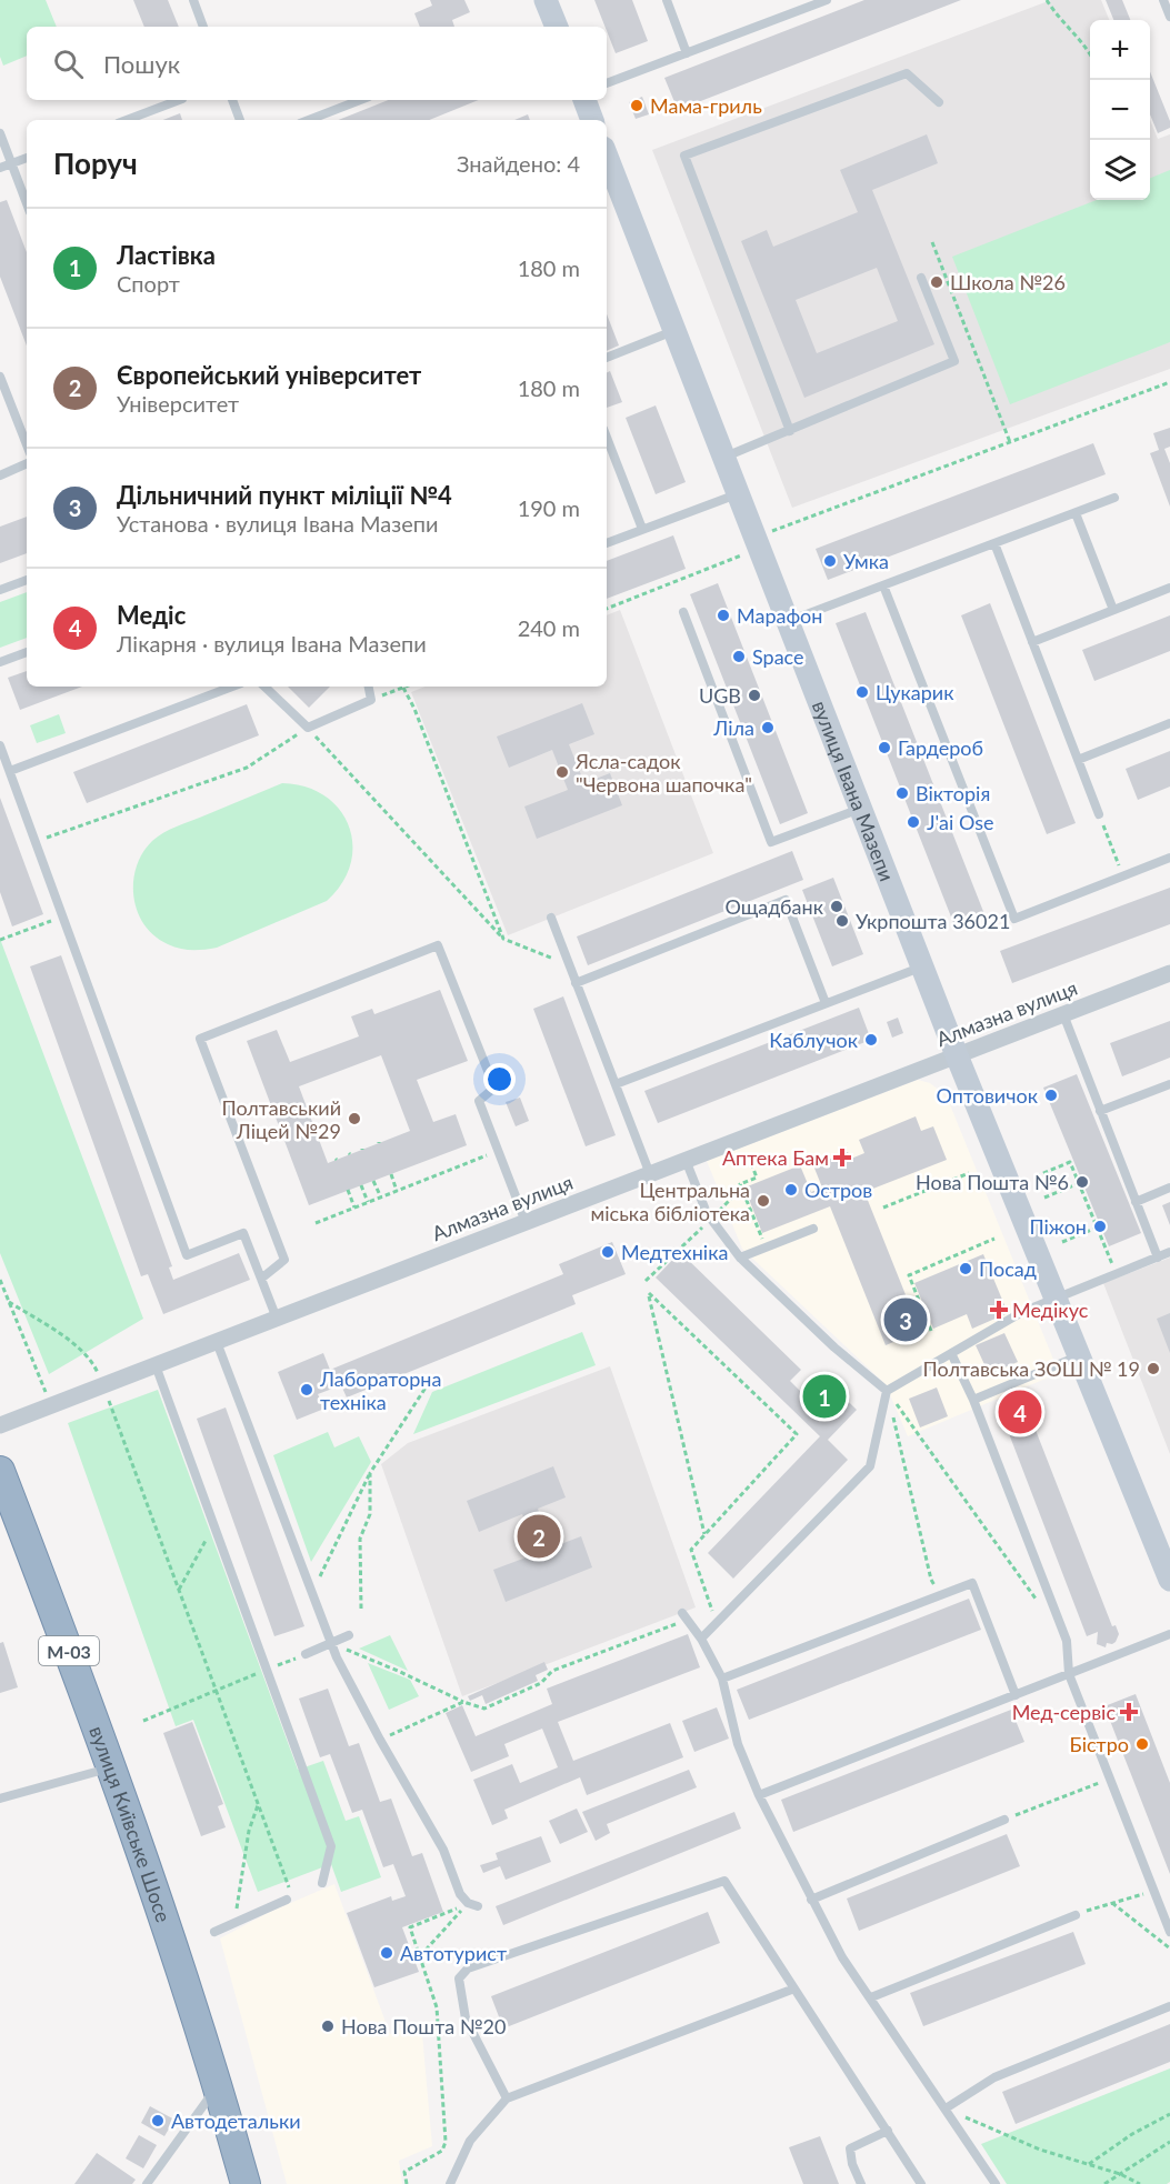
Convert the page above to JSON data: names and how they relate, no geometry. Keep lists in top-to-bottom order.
{
  "streets": {
    "highway": ["М-03", "вулиця Київське Шосе"],
    "main road": ["вулиця Івана Мазепи"],
    "street": ["Алмазна вулиця"]
  },
  "crossings": [
    ["вулиця Івана Мазепи", "Алмазна вулиця"]
  ],
  "places": {
    "other": [
      "Мама-гриль",
      "Школа №26",
      "Умка",
      "Марафон",
      "Space",
      "Цукарик",
      "UGB",
      "Ліла",
      "Гардероб",
      "Ясла-садок \"Червона шапочка\"",
      "Вікторія",
      "J'ai Ose",
      "Ощадбанк",
      "Укрпошта 36021",
      "Каблучок",
      "Оптовичок",
      "Полтавський Ліцей №29",
      "Нова Пошта №6",
      "Остров",
      "Центральна міська бібліотека",
      "Піжон",
      "Медтехніка",
      "Посад",
      "Полтавська ЗОШ № 19",
      "Лабораторна техніка",
      "Бістро",
      "Автотурист",
      "Нова Пошта №20",
      "Автодетальки"
    ],
    "health": ["Аптека Бам", "Медікус", "Мед-сервіс"]
  },
  "page": {
    "map_buttons": ["+", "−"],
    "search": "Пошук",
    "heading": ["Поруч", "Знайдено: 4"],
    "list": [
      {
        "mark": "1",
        "name": "Ластівка",
        "note": "Спорт",
        "value": "180 m"
      },
      {
        "mark": "2",
        "name": "Європейський університет",
        "note": "Університет",
        "value": "180 m"
      },
      {
        "mark": "3",
        "name": "Дільничний пункт міліції №4",
        "note": "Установа · вулиця Івана Мазепи",
        "value": "190 m"
      },
      {
        "mark": "4",
        "name": "Медіс",
        "note": "Лікарня · вулиця Івана Мазепи",
        "value": "240 m"
      }
    ],
    "pins": [
      "3",
      "1",
      "4",
      "2"
    ]
  }
}
